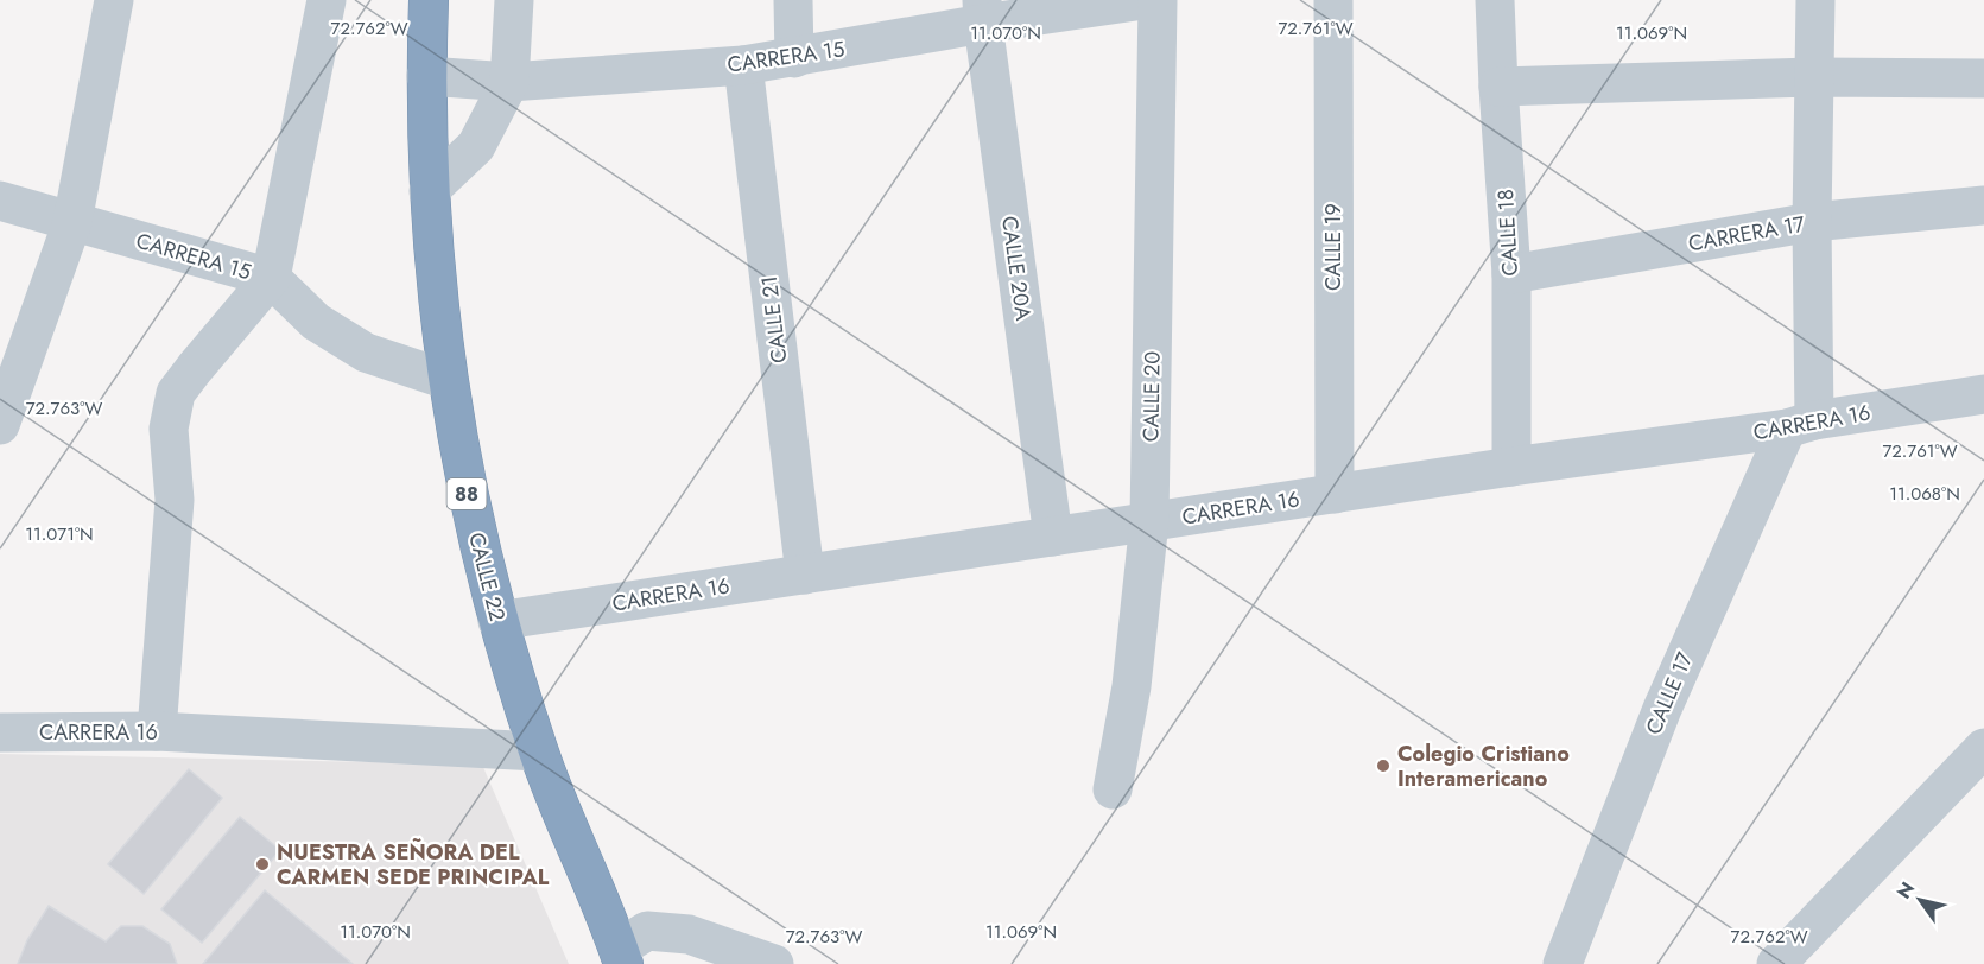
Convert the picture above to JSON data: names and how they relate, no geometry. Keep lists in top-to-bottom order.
{
  "streets": {
    "highway": ["88", "CALLE 22"],
    "street": [
      "CARRERA 15",
      "CALLE 18",
      "CARRERA 17",
      "CALLE 19",
      "CALLE 20A",
      "CALLE 21",
      "CALLE 20",
      "CARRERA 16",
      "CALLE 17"
    ]
  },
  "crossings": [
    ["CARRERA 15", "CALLE 20A"],
    ["CARRERA 15", "CALLE 21"],
    ["CARRERA 15", "CALLE 22"],
    ["CALLE 18", "CARRERA 17"],
    ["CALLE 18", "CARRERA 16"],
    ["CARRERA 17", "CALLE 17"],
    ["CALLE 19", "CARRERA 16"],
    ["CALLE 20A", "CARRERA 16"],
    ["CALLE 21", "CARRERA 16"],
    ["CALLE 20", "CARRERA 16"],
    ["CARRERA 16", "CALLE 22"],
    ["CARRERA 16", "CALLE 17"]
  ],
  "places": ["Colegio Cristiano Interamericano", "NUESTRA SEÑORA DEL CARMEN SEDE PRINCIPAL"],
  "north": "top left",
  "coordinates": [
    "72.762°W",
    "72.761°W",
    "11.070°N",
    "11.069°N",
    "72.763°W",
    "11.068°N",
    "11.071°N"
  ]
}
